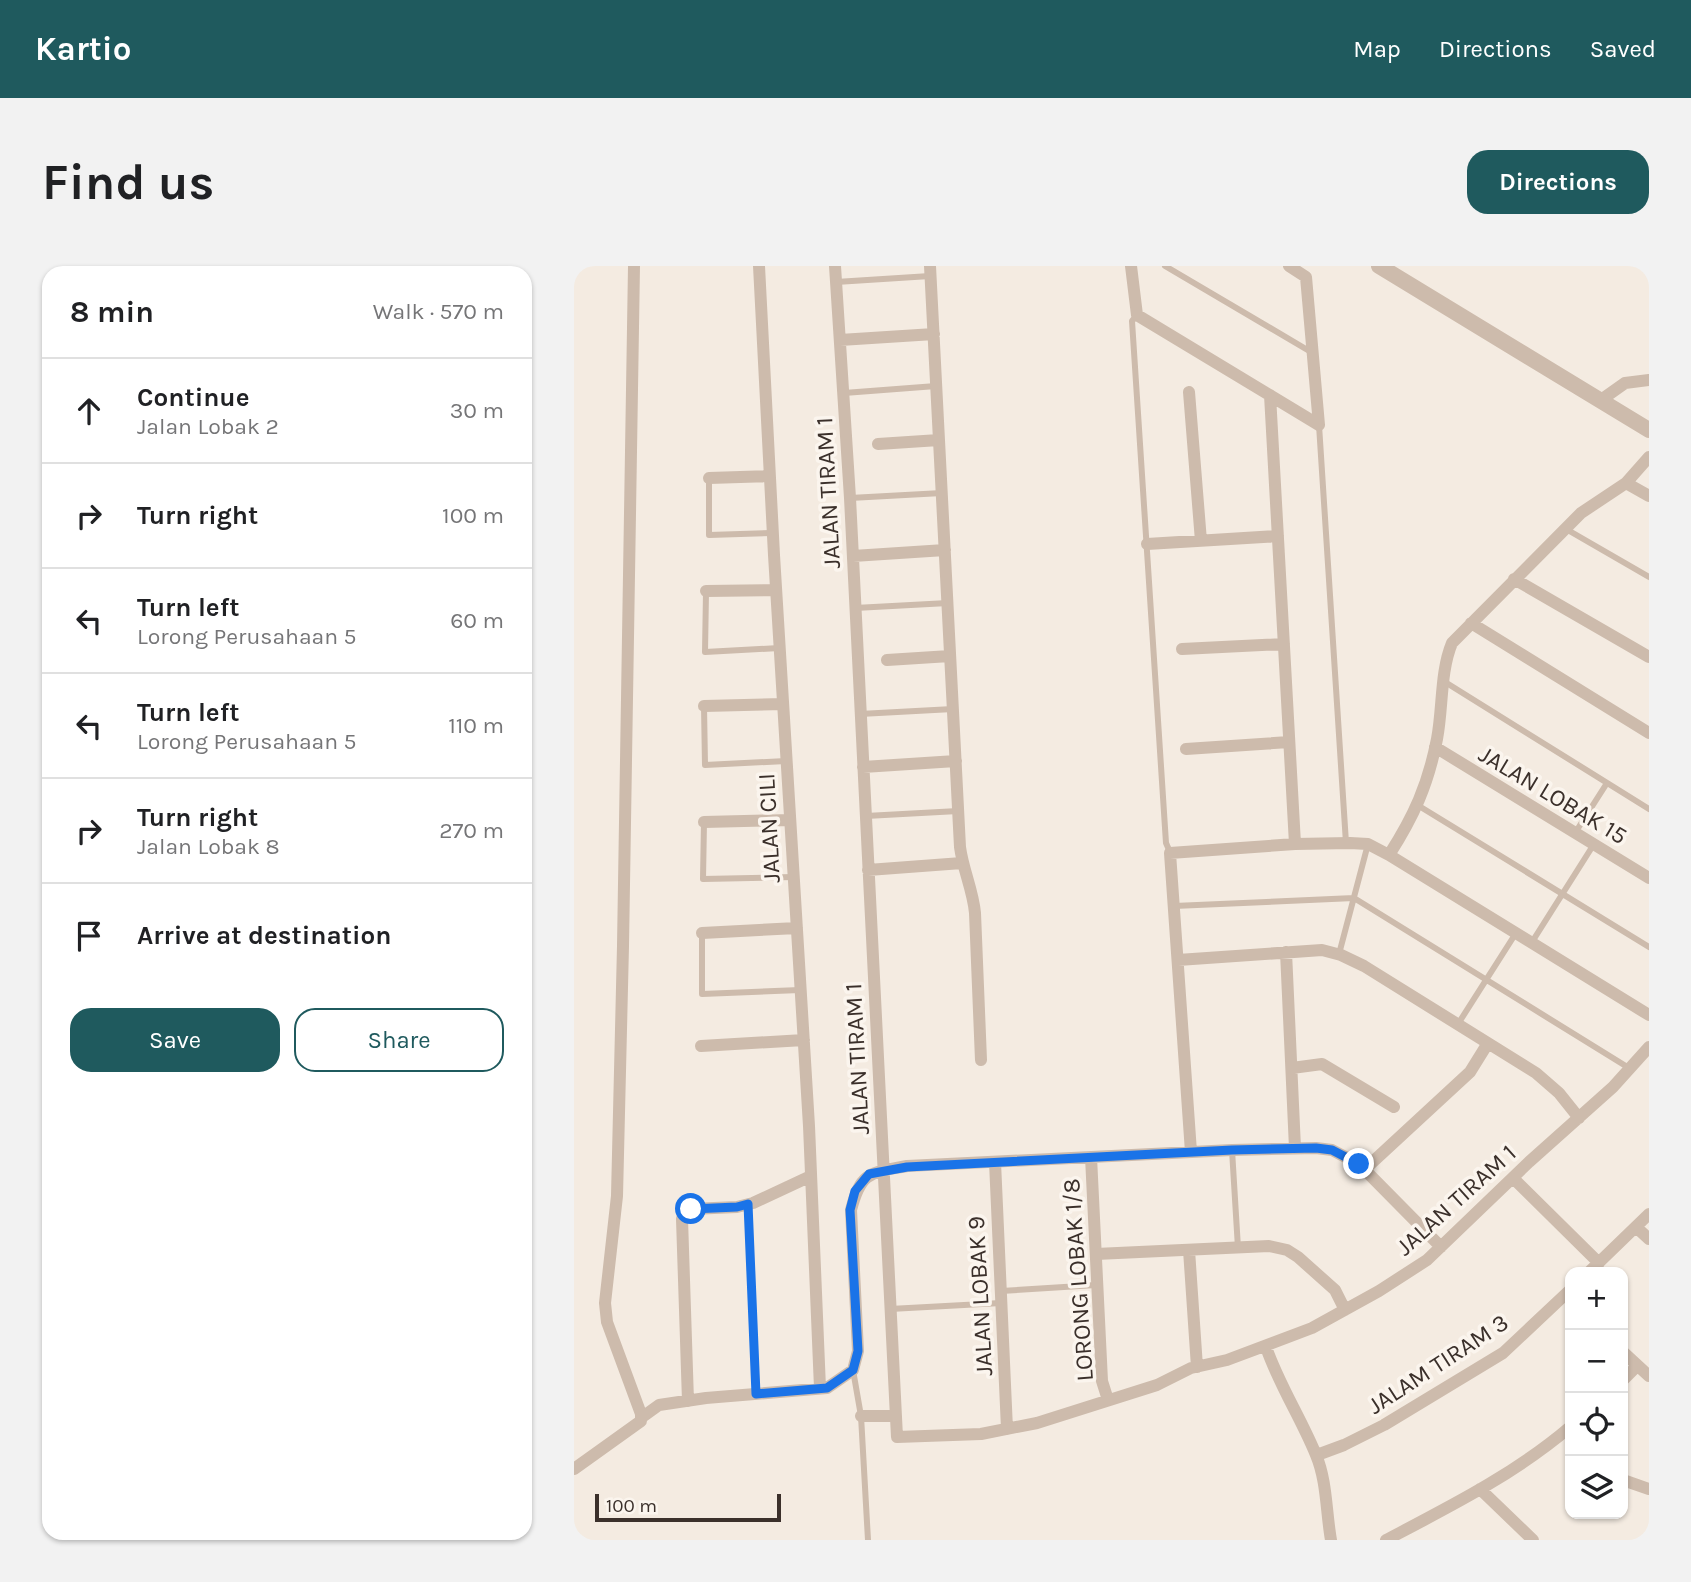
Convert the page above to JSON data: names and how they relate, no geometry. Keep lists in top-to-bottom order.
{
  "streets": {
    "street": [
      "JALAN TIRAM 1",
      "JALAN LOBAK 15",
      "JALAN CILI",
      "LORONG LOBAK 1/8",
      "JALAN LOBAK 9",
      "JALAM TIRAM 3"
    ]
  },
  "crossings": [
    ["JALAN TIRAM 1", "LORONG LOBAK 1/8"],
    ["JALAN TIRAM 1", "JALAN LOBAK 9"]
  ],
  "scale_bar": "100 m",
  "page": {
    "header": "Kartio",
    "nav": ["Map", "Directions", "Saved"],
    "buttons": [
      "Directions",
      ["Save", "Share"]
    ],
    "title": "Find us",
    "heading": ["8 min", "Walk · 570 m"],
    "list": [
      ["Continue", "Jalan Lobak 2", "30 m"],
      ["Turn right", "100 m"],
      ["Turn left", "Lorong Perusahaan 5", "60 m"],
      ["Turn left", "Lorong Perusahaan 5", "110 m"],
      ["Turn right", "Jalan Lobak 8", "270 m"],
      "Arrive at destination"
    ],
    "map_buttons": ["+", "−"],
    "scale": "100 m"
  }
}
